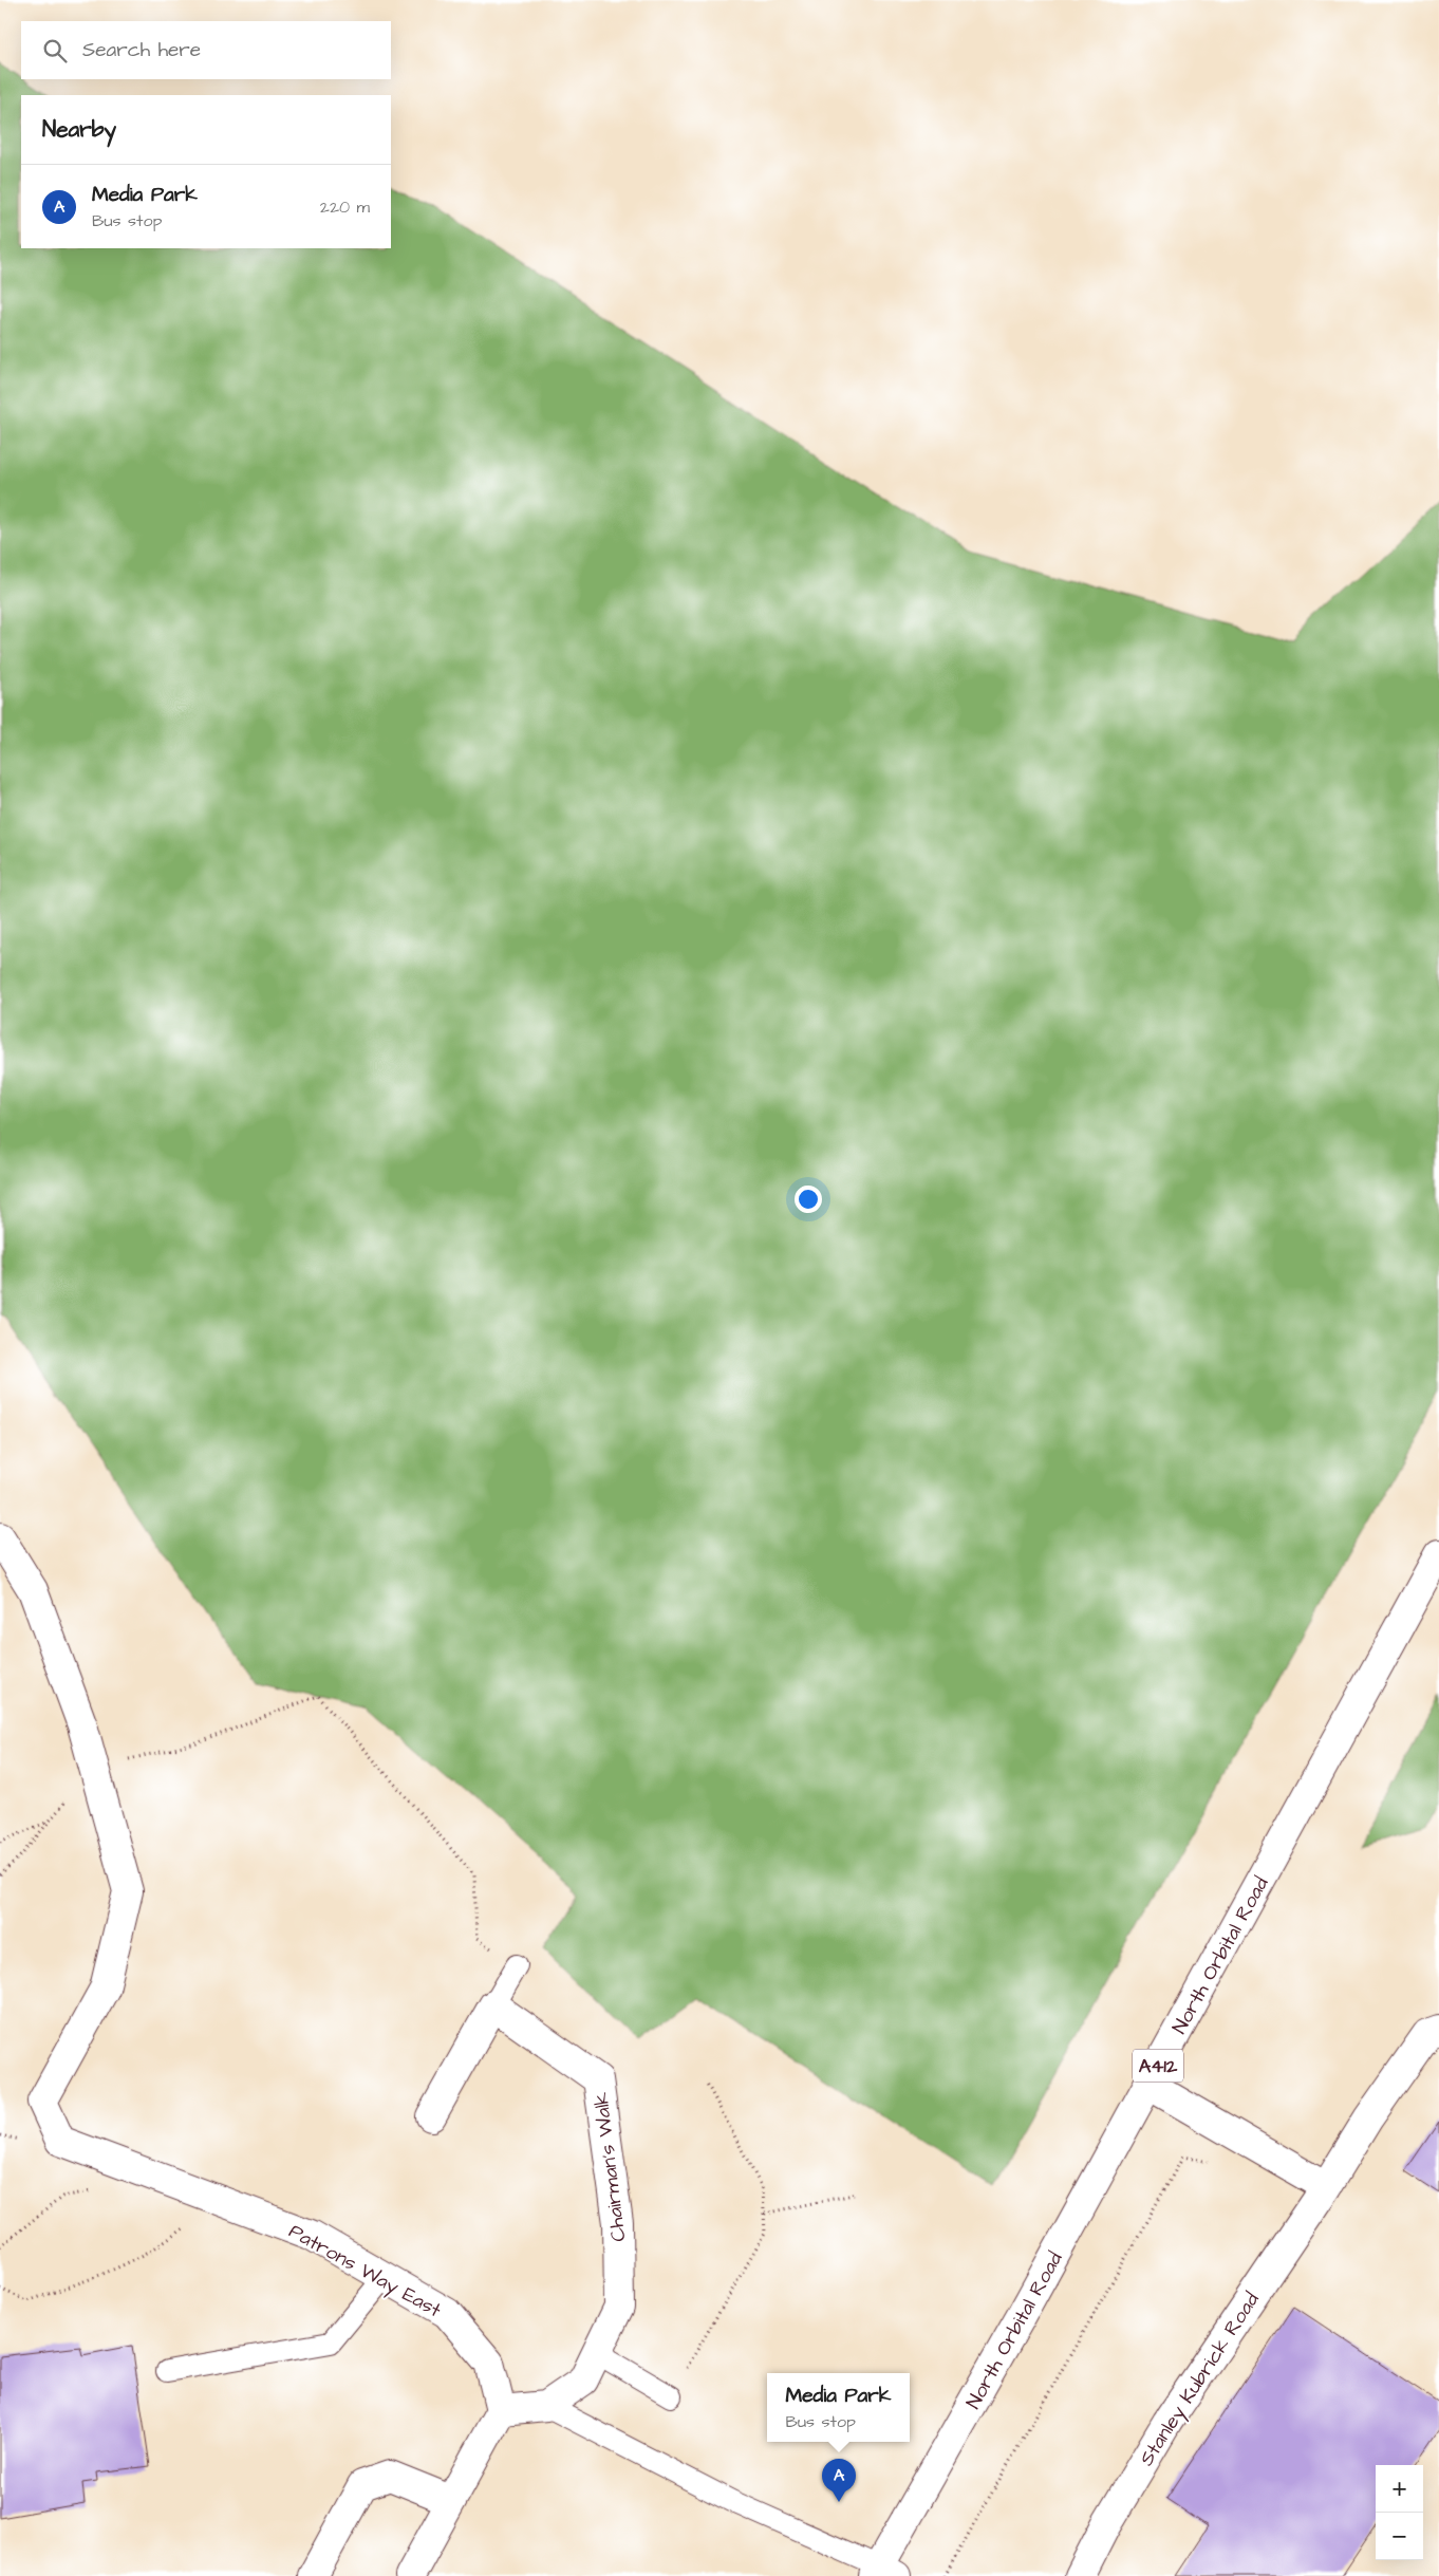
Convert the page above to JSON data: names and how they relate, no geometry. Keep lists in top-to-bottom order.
{
  "streets": {
    "street": [
      "North Orbital Road",
      "A412",
      "Chairman's Walk",
      "Patrons Way East",
      "Stanley Kubrick Road"
    ]
  },
  "crossings": [
    ["Chairman's Walk", "Patrons Way East"]
  ],
  "page": {
    "search": "Search here",
    "heading": "Nearby",
    "list": [
      {
        "mark": "A",
        "name": "Media Park",
        "note": "Bus stop",
        "value": "220 m"
      }
    ],
    "popup": ["Media Park", "Bus stop"],
    "pins": "A",
    "map_buttons": ["+", "−"]
  }
}
